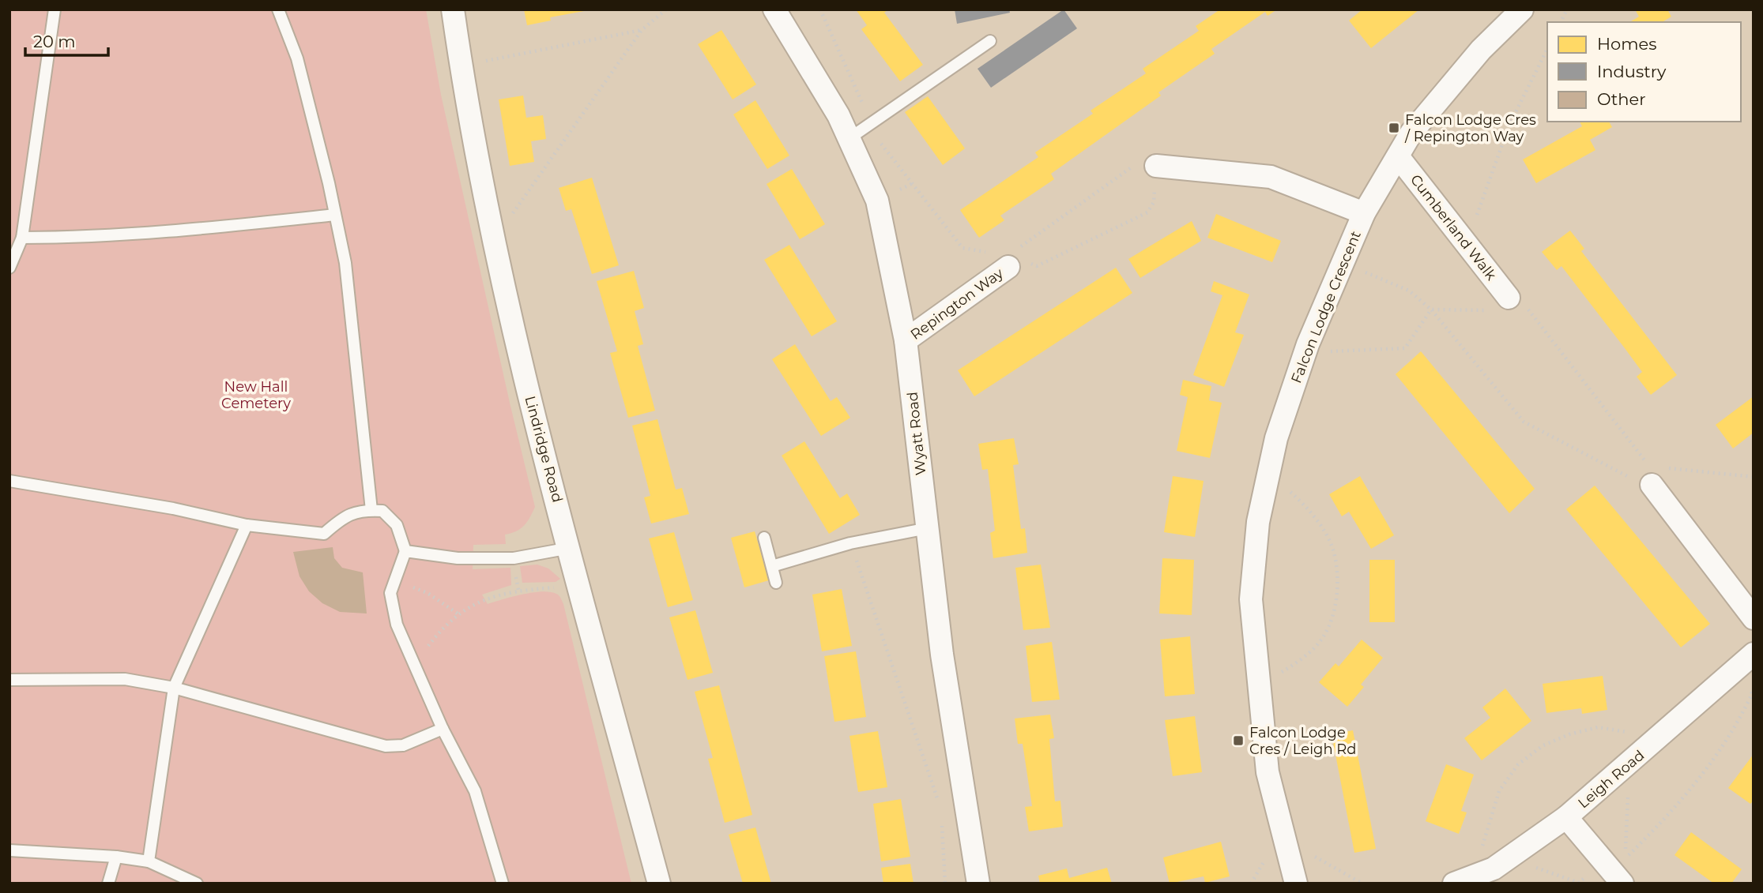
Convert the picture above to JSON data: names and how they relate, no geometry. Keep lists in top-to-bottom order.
{
  "streets": {
    "street": [
      "Cumberland Walk",
      "Repington Way",
      "Falcon Lodge Crescent",
      "Wyatt Road",
      "Lindridge Road",
      "Leigh Road"
    ]
  },
  "crossings": [
    ["Cumberland Walk", "Falcon Lodge Crescent"],
    ["Repington Way", "Wyatt Road"]
  ],
  "parks": ["New Hall Cemetery"],
  "places": {
    "transit": ["Falcon Lodge Cres / Repington Way", "Falcon Lodge Cres / Leigh Rd"]
  },
  "legend": ["Homes", "Industry", "Other"],
  "scale_bar": "20 m"
}
